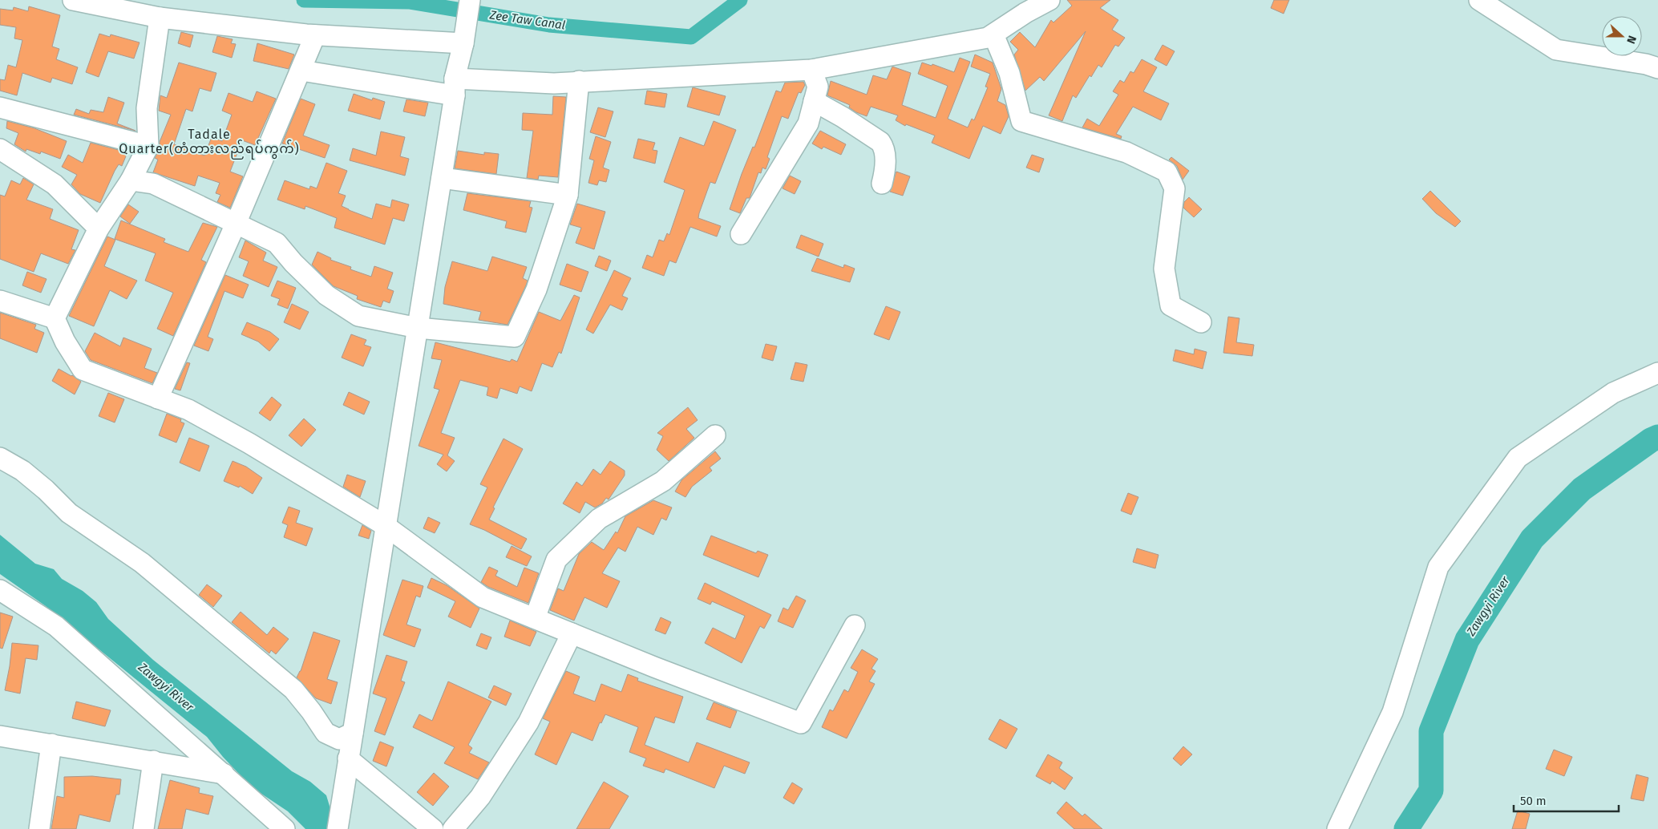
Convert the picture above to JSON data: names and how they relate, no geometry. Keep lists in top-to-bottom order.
{
  "districts": ["Tadale Quarter(တံတားလည်ရပ်ကွက်)"],
  "water": ["Zee Taw Canal", "Zawgyi River"],
  "scale_bar": "50 m",
  "north": "right"
}
